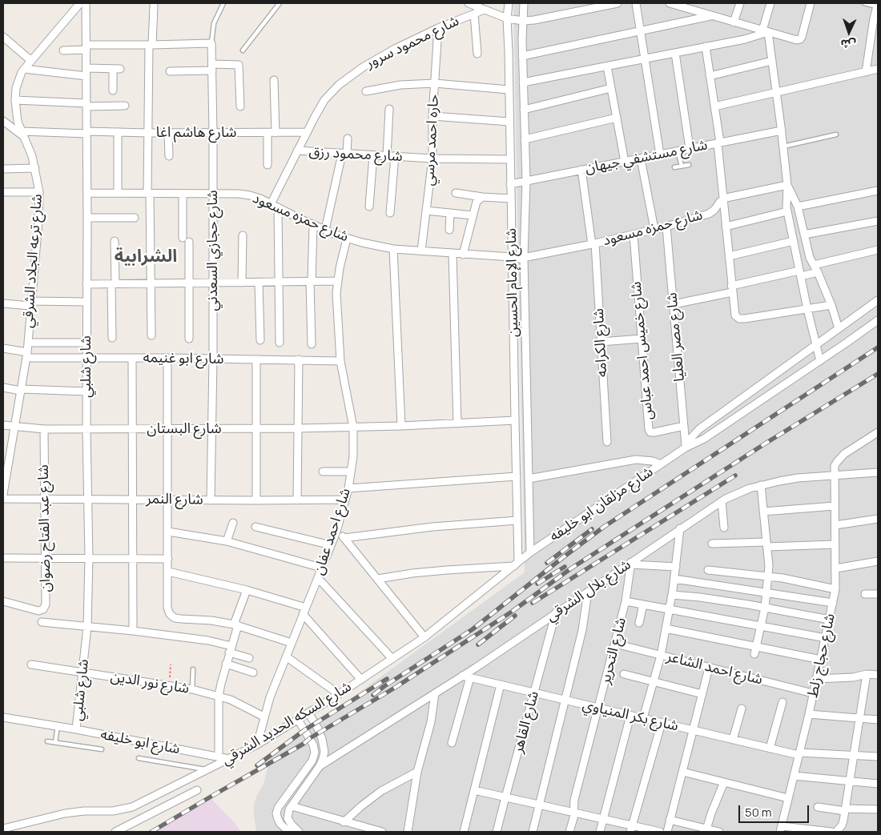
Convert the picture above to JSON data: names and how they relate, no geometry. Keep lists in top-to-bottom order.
{
  "streets": {
    "street": [
      "شارع محمود سرور",
      "شارع هاشم اغا",
      "حاره احمد مرسي",
      "شارع محمود رزق",
      "شارع مستشفي جيهان",
      "شارع حمزه مسعود",
      "شارع حجازي السعدني",
      "شارع ترعه الجلاد الشرقي",
      "شارع الإمام الحسين",
      "شارع مصر العليا",
      "شارع الكرامه",
      "شارع خميس احمد عباس",
      "شارع ابو غنيمه",
      "شارع شلبي",
      "شارع البستان",
      "شارع النمر",
      "شارع مزلقان ابو خليفه",
      "شارع عبد الفتاح رضوان",
      "شارع احمد عفان",
      "شارع بلال الشرقي",
      "شارع التحرير",
      "شارع حجاج زلط",
      "شارع احمد الشاعر",
      "شارع نور الدين",
      "شارع بكر المنياوي",
      "شارع القاهر",
      "شارع السكه الحديد الشرقي",
      "شارع ابو خليفه"
    ]
  },
  "crossings": [
    ["شارع محمود سرور", "شارع هاشم اغا"],
    ["شارع محمود سرور", "حاره احمد مرسي"],
    ["شارع محمود سرور", "شارع محمود رزق"],
    ["شارع محمود سرور", "شارع حمزه مسعود"],
    ["شارع هاشم اغا", "شارع حجازي السعدني"],
    ["شارع هاشم اغا", "شارع ترعه الجلاد الشرقي"],
    ["شارع هاشم اغا", "شارع شلبي"],
    ["حاره احمد مرسي", "شارع محمود رزق"],
    ["حاره احمد مرسي", "شارع حمزه مسعود"],
    ["شارع محمود رزق", "شارع الإمام الحسين"],
    ["شارع مستشفي جيهان", "شارع الإمام الحسين"],
    ["شارع مستشفي جيهان", "شارع الكرامه"],
    ["شارع حمزه مسعود", "شارع حجازي السعدني"],
    ["شارع حمزه مسعود", "شارع الإمام الحسين"],
    ["شارع حمزه مسعود", "شارع مصر العليا"],
    ["شارع حمزه مسعود", "شارع الكرامه"],
    ["شارع حمزه مسعود", "شارع خميس احمد عباس"],
    ["شارع حمزه مسعود", "شارع شلبي"],
    ["شارع حمزه مسعود", "شارع احمد عفان"],
    ["شارع حجازي السعدني", "شارع ابو غنيمه"],
    ["شارع حجازي السعدني", "شارع البستان"],
    ["شارع حجازي السعدني", "شارع النمر"],
    ["شارع ترعه الجلاد الشرقي", "شارع ابو غنيمه"],
    ["شارع ترعه الجلاد الشرقي", "شارع البستان"],
    ["شارع الإمام الحسين", "شارع البستان"],
    ["شارع الإمام الحسين", "شارع مزلقان ابو خليفه"],
    ["شارع الإمام الحسين", "شارع السكه الحديد الشرقي"],
    ["شارع مصر العليا", "شارع خميس احمد عباس"],
    ["شارع مصر العليا", "شارع مزلقان ابو خليفه"],
    ["شارع ابو غنيمه", "شارع شلبي"],
    ["شارع ابو غنيمه", "شارع احمد عفان"],
    ["شارع شلبي", "شارع البستان"],
    ["شارع شلبي", "شارع النمر"],
    ["شارع شلبي", "شارع نور الدين"],
    ["شارع شلبي", "شارع ابو خليفه"],
    ["شارع البستان", "شارع عبد الفتاح رضوان"],
    ["شارع البستان", "شارع احمد عفان"],
    ["شارع النمر", "شارع عبد الفتاح رضوان"],
    ["شارع النمر", "شارع احمد عفان"],
    ["شارع مزلقان ابو خليفه", "شارع السكه الحديد الشرقي"],
    ["شارع احمد عفان", "شارع نور الدين"],
    ["شارع احمد عفان", "شارع السكه الحديد الشرقي"],
    ["شارع بلال الشرقي", "شارع التحرير"],
    ["شارع بلال الشرقي", "شارع حجاج زلط"],
    ["شارع بلال الشرقي", "شارع بكر المنياوي"],
    ["شارع بلال الشرقي", "شارع القاهر"],
    ["شارع التحرير", "شارع احمد الشاعر"],
    ["شارع التحرير", "شارع بكر المنياوي"],
    ["شارع حجاج زلط", "شارع احمد الشاعر"],
    ["شارع حجاج زلط", "شارع بكر المنياوي"],
    ["شارع بكر المنياوي", "شارع القاهر"],
    ["شارع السكه الحديد الشرقي", "شارع ابو خليفه"]
  ],
  "districts": ["الشرابية"],
  "scale_bar": "50 m",
  "north": "bottom"
}
